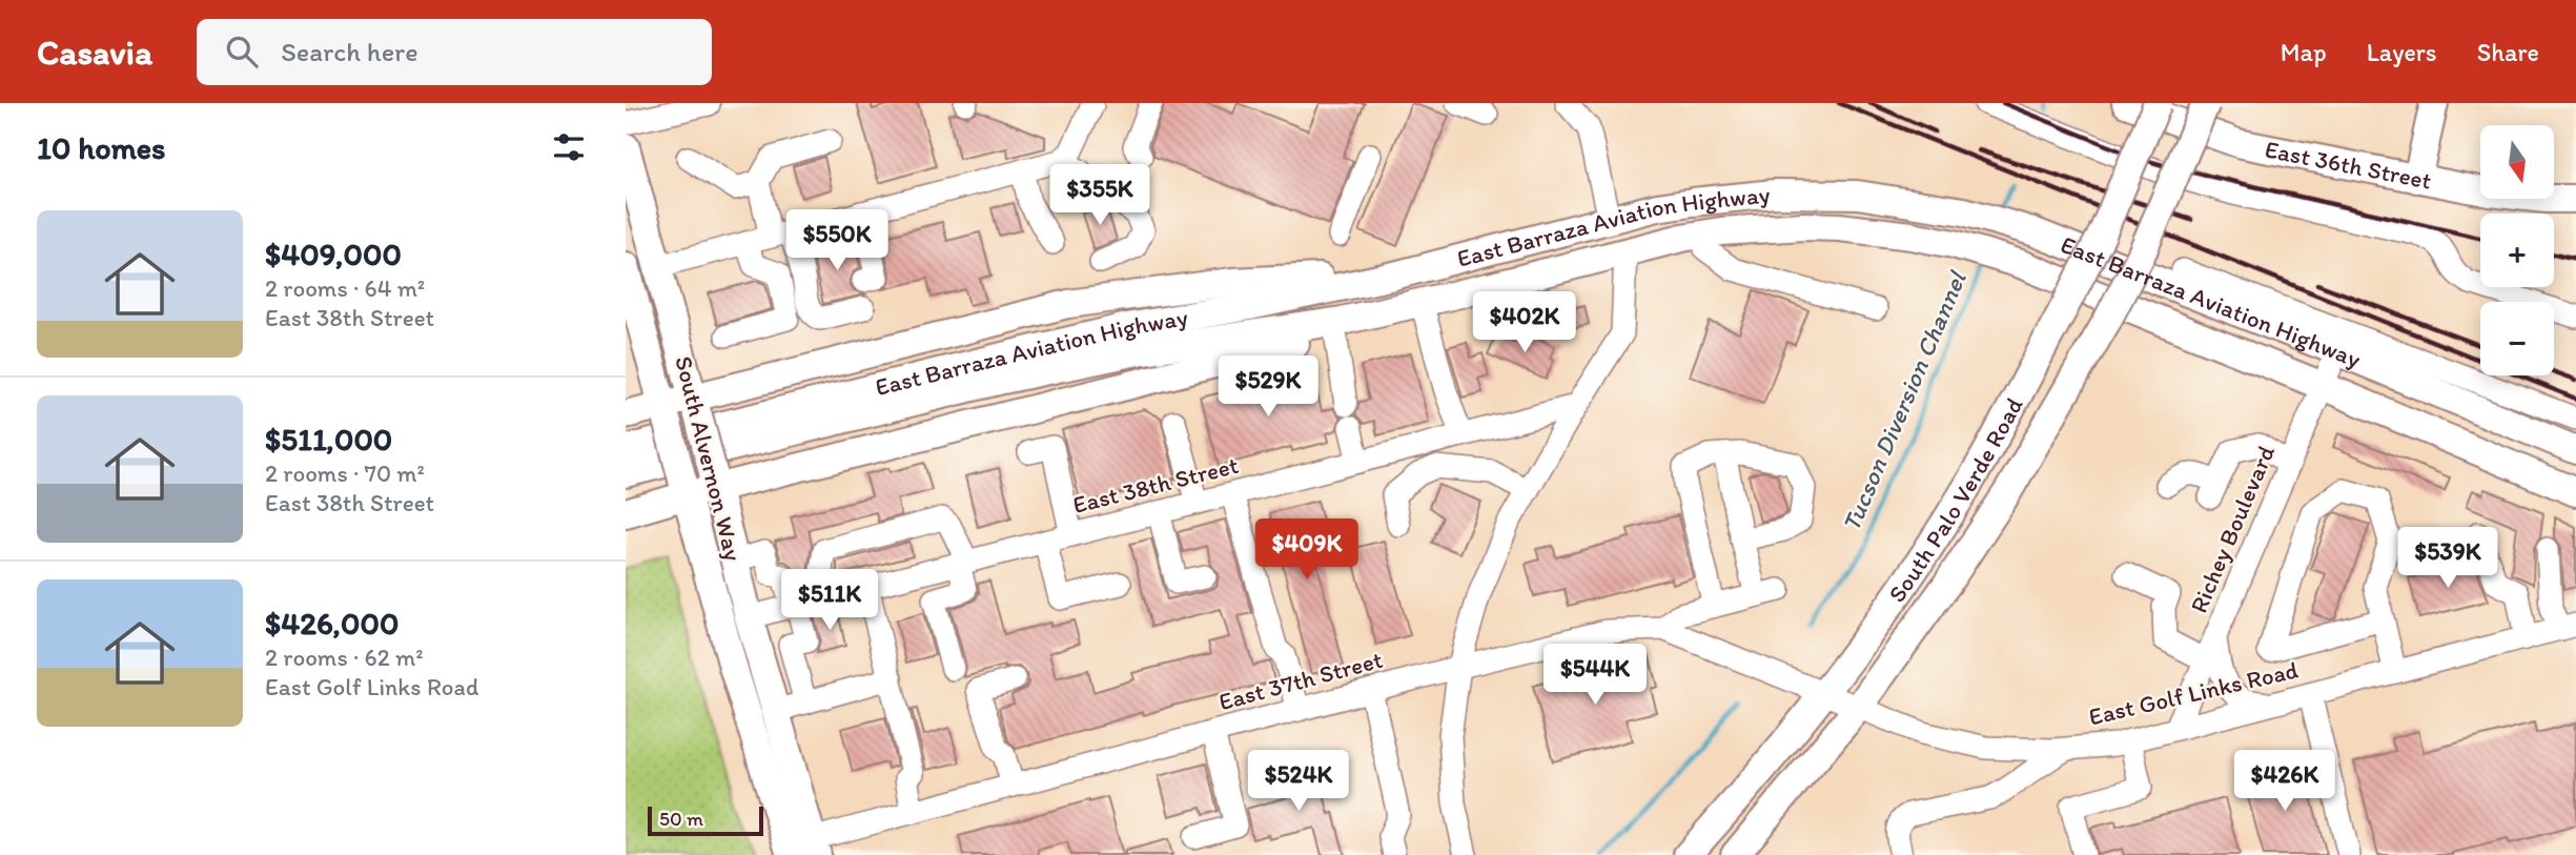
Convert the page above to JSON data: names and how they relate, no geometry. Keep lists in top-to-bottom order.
{
  "streets": {
    "main road": [
      "East 36th Street",
      "East Barraza Aviation Highway",
      "South Alvernon Way",
      "South Palo Verde Road"
    ],
    "street": [
      "East 38th Street",
      "Richey Boulevard",
      "East 37th Street",
      "East Golf Links Road"
    ]
  },
  "crossings": [
    ["East Barraza Aviation Highway", "Richey Boulevard"],
    ["South Alvernon Way", "East 38th Street"],
    ["South Alvernon Way", "East 37th Street"],
    ["South Palo Verde Road", "East 37th Street"],
    ["South Palo Verde Road", "East Golf Links Road"],
    ["Richey Boulevard", "East Golf Links Road"],
    ["East 37th Street", "East Golf Links Road"]
  ],
  "water": ["Tucson Diversion Channel"],
  "scale_bar": "50 m",
  "north": "bottom",
  "page": {
    "header": "Casavia",
    "search": "Search here",
    "nav": ["Map", "Layers", "Share"],
    "heading": "10 homes",
    "map_buttons": ["+", "−"],
    "price": [
      "$355K",
      "$550K",
      "$402K",
      "$529K",
      "$409K",
      "$539K",
      "$511K",
      "$544K",
      "$524K",
      "$426K"
    ],
    "list": [
      {
        "name": "$409,000",
        "note": "2 rooms · 64 m² · East 38th Street"
      },
      {
        "name": "$511,000",
        "note": "2 rooms · 70 m² · East 38th Street"
      },
      {
        "name": "$426,000",
        "note": "2 rooms · 62 m² · East Golf Links Road"
      }
    ],
    "scale": "50 m"
  }
}
